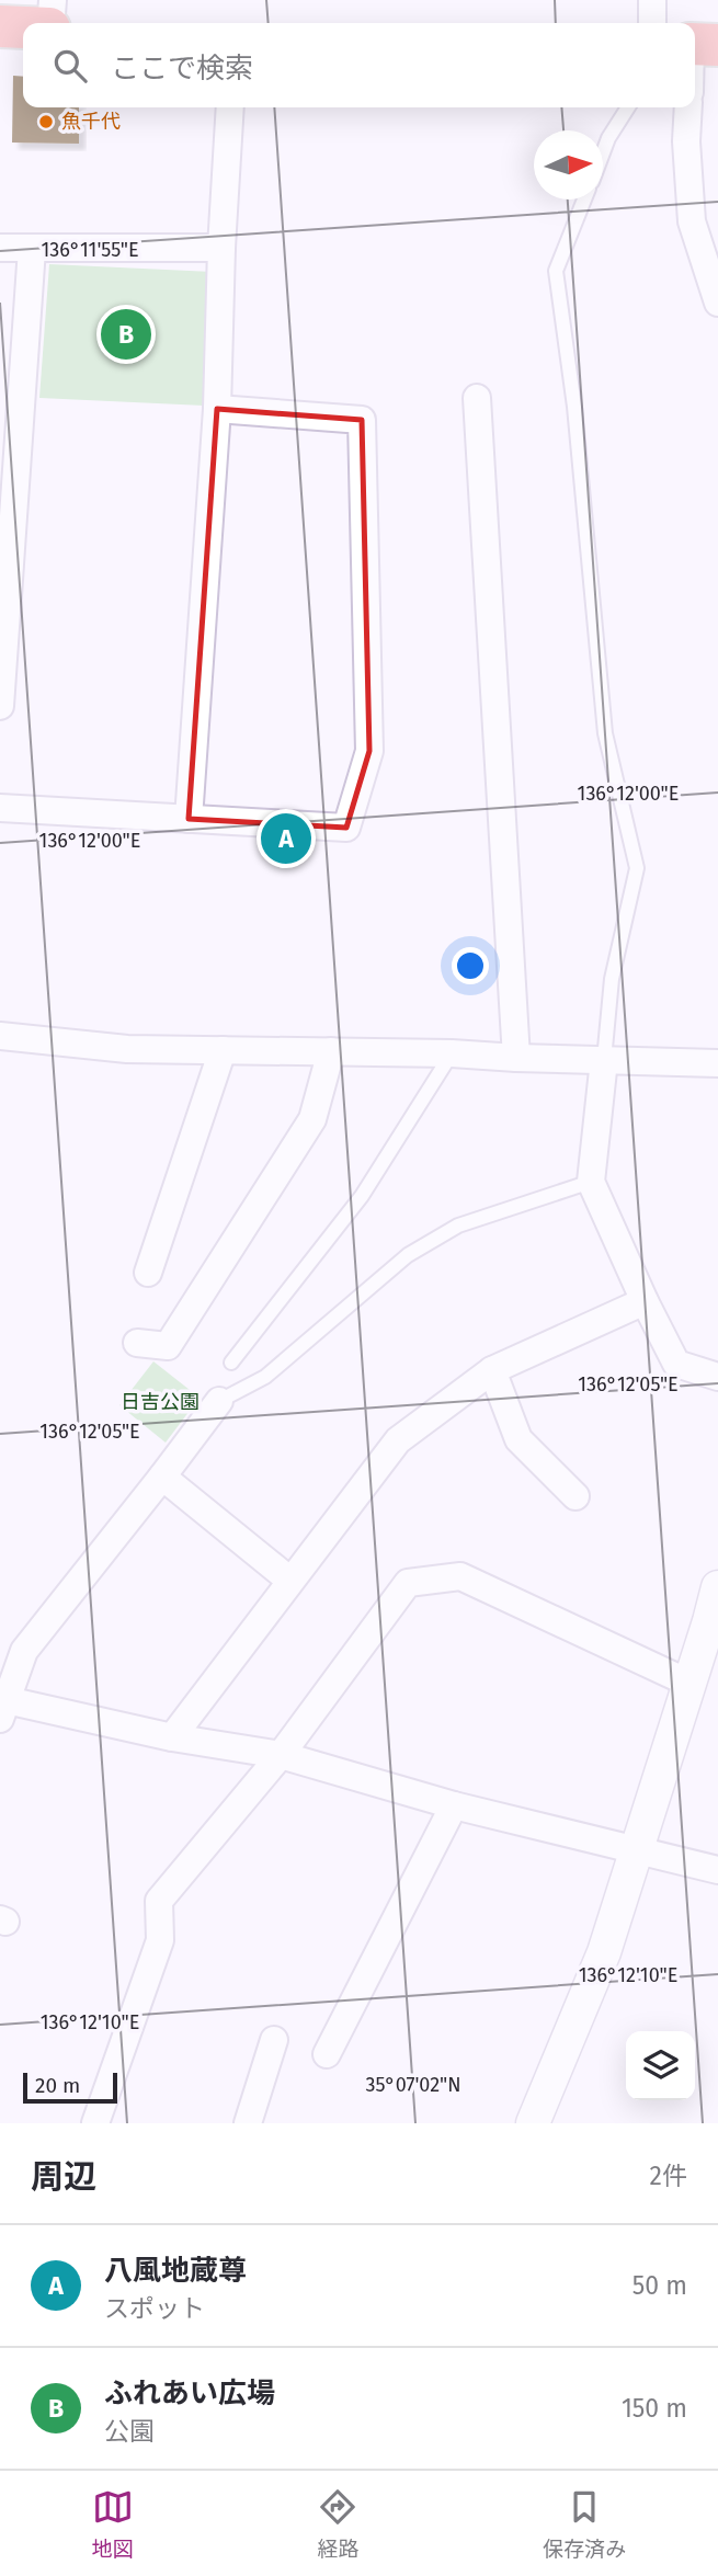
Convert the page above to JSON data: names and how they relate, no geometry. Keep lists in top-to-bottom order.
{
  "parks": ["日吉公園"],
  "places": ["魚千代"],
  "scale_bar": "20 m",
  "north": "right",
  "page": {
    "search": "ここで検索",
    "pins": ["B", "A"],
    "scale": "20 m",
    "heading": ["周辺", "2件"],
    "list": [
      {
        "mark": "A",
        "name": "八風地蔵尊",
        "note": "スポット",
        "value": "50 m"
      },
      {
        "mark": "B",
        "name": "ふれあい広場",
        "note": "公園",
        "value": "150 m"
      }
    ],
    "nav": ["地図", "経路", "保存済み"]
  },
  "coordinates": [
    "136°11'55\"E",
    "136°12'00\"E",
    "136°12'05\"E",
    "136°12'10\"E",
    "35°07'02\"N"
  ]
}
